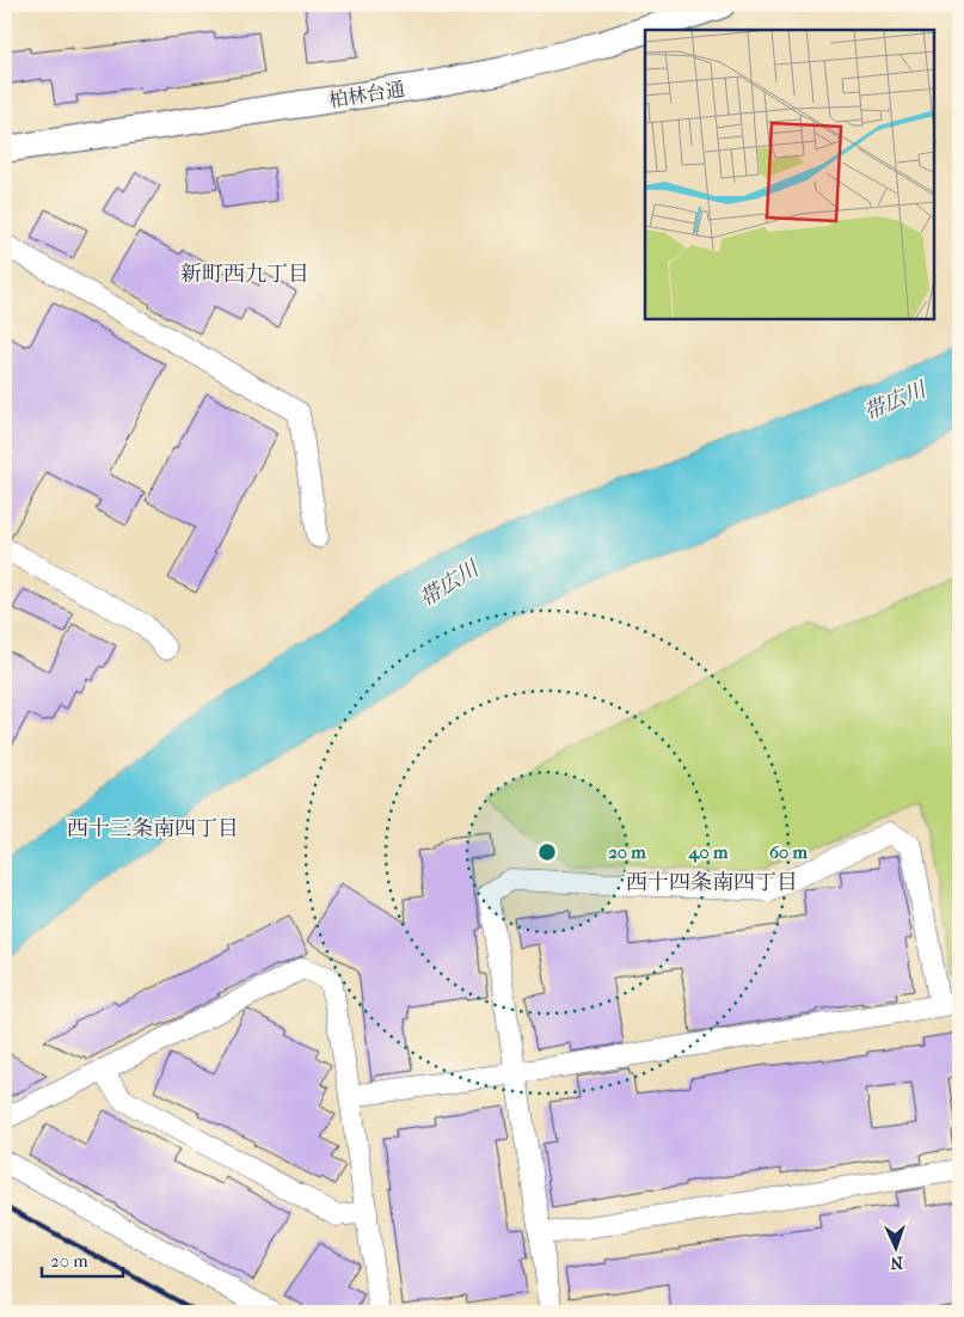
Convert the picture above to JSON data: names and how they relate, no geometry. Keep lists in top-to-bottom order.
{
  "streets": {
    "street": ["柏林台通"]
  },
  "districts": ["新町西九丁目", "西十三条南四丁目", "西十四条南四丁目"],
  "water": ["帯広川"],
  "scale_bar": "20 m",
  "north": "bottom",
  "rings": ["20 m", "40 m", "60 m"]
}
